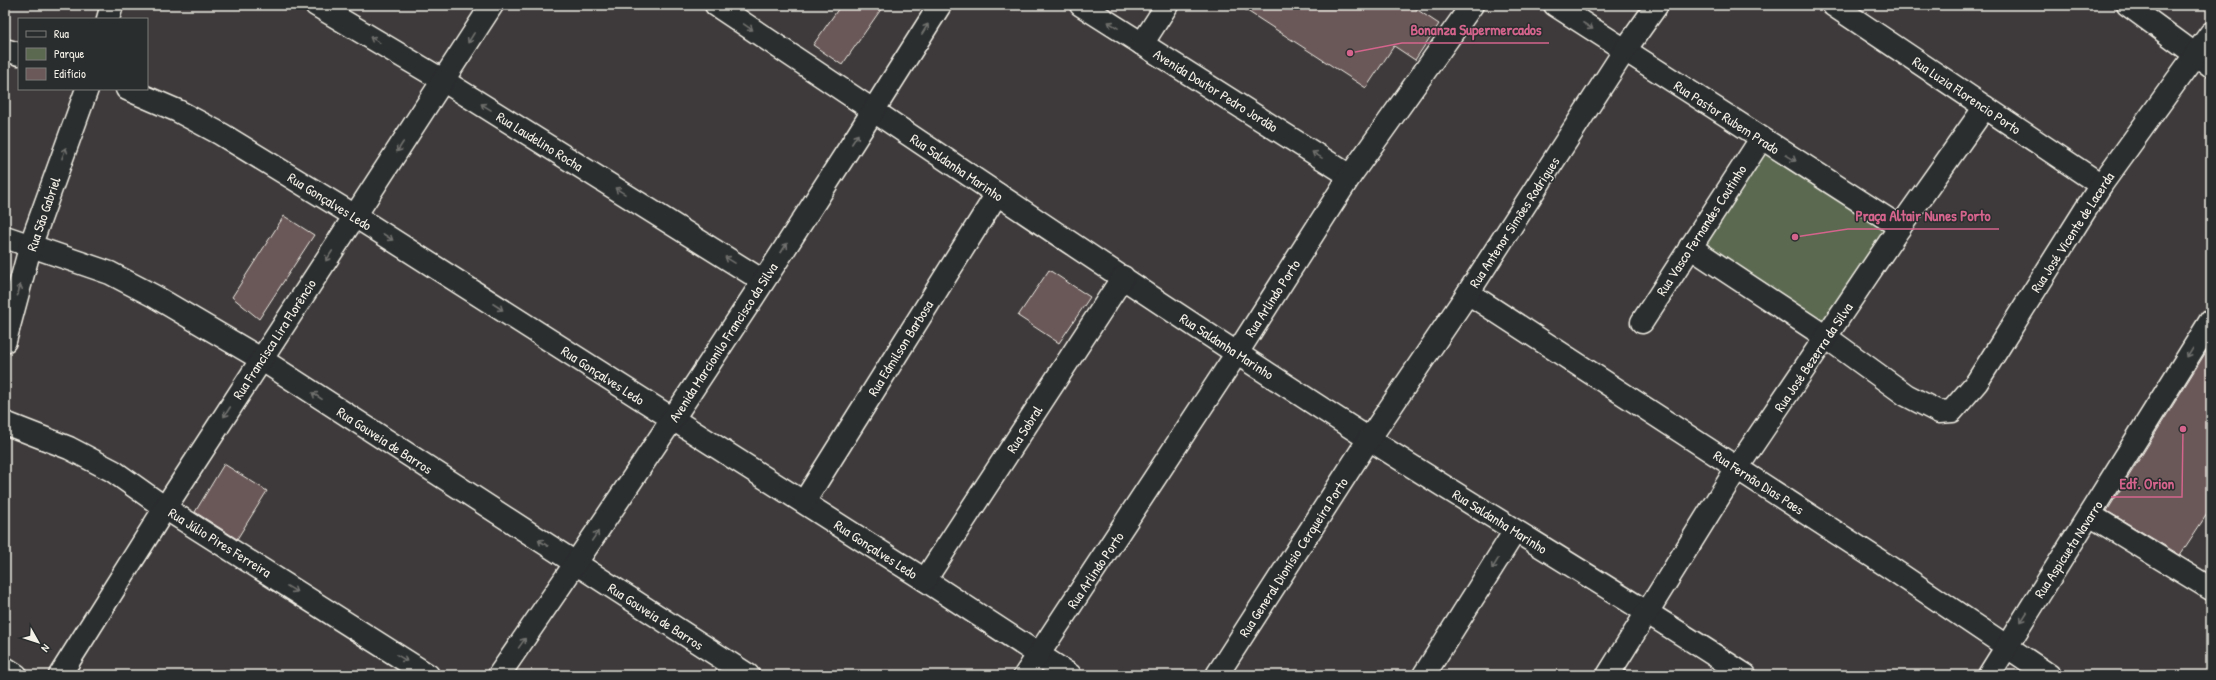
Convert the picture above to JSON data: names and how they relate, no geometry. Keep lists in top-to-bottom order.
{
  "streets": {
    "street": [
      "Avenida Doutor Pedro Jordão",
      "Rua Luzia Florencio Porto",
      "Rua Pastor Rubem Prado",
      "Rua Laudelino Rocha",
      "Rua Saldanha Marinho",
      "Rua Gonçalves Ledo",
      "Rua São Gabriel",
      "Rua Antenor Simões Rodrigues",
      "Rua Vasco Fernandes Coutinho",
      "Rua José Vicente de Lacerda",
      "Rua Arlindo Porto",
      "Rua Francisca Lira Florêncio",
      "Avenida Marcionilo Francisco da Silva",
      "Rua Edmilson Barbosa",
      "Rua José Bezerra da Silva",
      "Rua Sobral",
      "Rua Gouveia de Barros",
      "Rua Fernão Dias Paes",
      "Rua Júlio Pires Ferreira",
      "Rua Aspicueta Navarro",
      "Rua General Dionísio Cerqueira Porto"
    ]
  },
  "crossings": [
    ["Avenida Doutor Pedro Jordão", "Rua Arlindo Porto"],
    ["Rua Luzia Florencio Porto", "Rua José Vicente de Lacerda"],
    ["Rua Luzia Florencio Porto", "Rua José Bezerra da Silva"],
    ["Rua Pastor Rubem Prado", "Rua Antenor Simões Rodrigues"],
    ["Rua Pastor Rubem Prado", "Rua Vasco Fernandes Coutinho"],
    ["Rua Pastor Rubem Prado", "Rua José Bezerra da Silva"],
    ["Rua Laudelino Rocha", "Rua Francisca Lira Florêncio"],
    ["Rua Laudelino Rocha", "Avenida Marcionilo Francisco da Silva"],
    ["Rua Saldanha Marinho", "Rua Antenor Simões Rodrigues"],
    ["Rua Saldanha Marinho", "Rua Arlindo Porto"],
    ["Rua Saldanha Marinho", "Avenida Marcionilo Francisco da Silva"],
    ["Rua Saldanha Marinho", "Rua Edmilson Barbosa"],
    ["Rua Saldanha Marinho", "Rua José Bezerra da Silva"],
    ["Rua Saldanha Marinho", "Rua Sobral"],
    ["Rua Saldanha Marinho", "Rua General Dionísio Cerqueira Porto"],
    ["Rua Gonçalves Ledo", "Rua Arlindo Porto"],
    ["Rua Gonçalves Ledo", "Rua Francisca Lira Florêncio"],
    ["Rua Gonçalves Ledo", "Avenida Marcionilo Francisco da Silva"],
    ["Rua Gonçalves Ledo", "Rua Edmilson Barbosa"],
    ["Rua Gonçalves Ledo", "Rua Sobral"],
    ["Rua São Gabriel", "Rua Gouveia de Barros"],
    ["Rua Antenor Simões Rodrigues", "Rua Fernão Dias Paes"],
    ["Rua Antenor Simões Rodrigues", "Rua General Dionísio Cerqueira Porto"],
    ["Rua José Vicente de Lacerda", "Rua José Bezerra da Silva"],
    ["Rua Francisca Lira Florêncio", "Rua Gouveia de Barros"],
    ["Rua Francisca Lira Florêncio", "Rua Júlio Pires Ferreira"],
    ["Avenida Marcionilo Francisco da Silva", "Rua Gouveia de Barros"],
    ["Rua José Bezerra da Silva", "Rua Fernão Dias Paes"],
    ["Rua Fernão Dias Paes", "Rua Aspicueta Navarro"]
  ],
  "one_way": [
    "Avenida Doutor Pedro Jordão",
    "Rua Laudelino Rocha",
    "Rua São Gabriel",
    "Rua Francisca Lira Florêncio",
    "Avenida Marcionilo Francisco da Silva",
    "Rua Gouveia de Barros",
    "Rua Júlio Pires Ferreira",
    "Rua Aspicueta Navarro"
  ],
  "places": ["Bonanza Supermercados", "Praça Altair Nunes Porto", "Edf. Orion"],
  "legend": ["Rua", "Parque", "Edifício"],
  "north": "bottom right"
}
